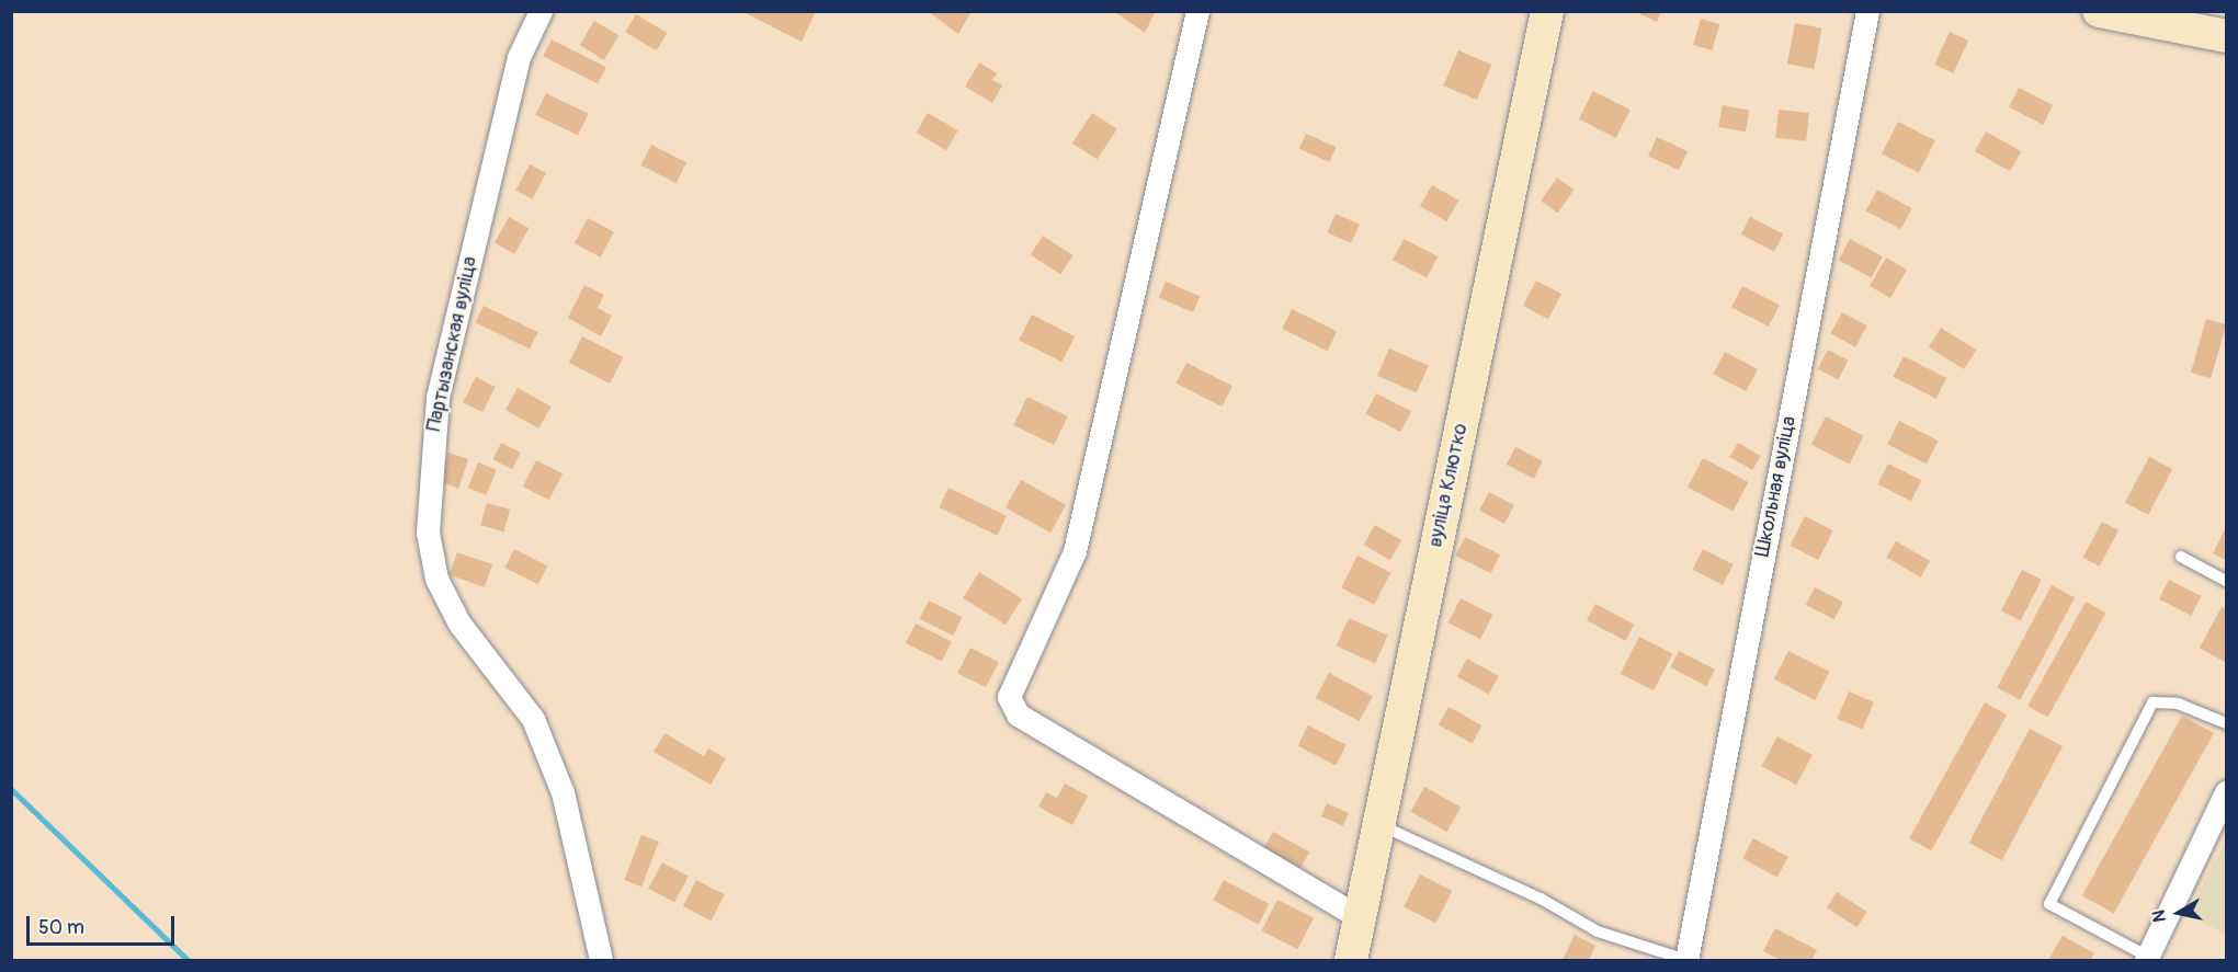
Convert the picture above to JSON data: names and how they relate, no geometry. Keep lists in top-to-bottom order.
{
  "streets": {
    "street": ["Партызанская вуліца", "вуліца Клютко", "Школьная вуліца"]
  },
  "scale_bar": "50 m",
  "north": "left"
}
